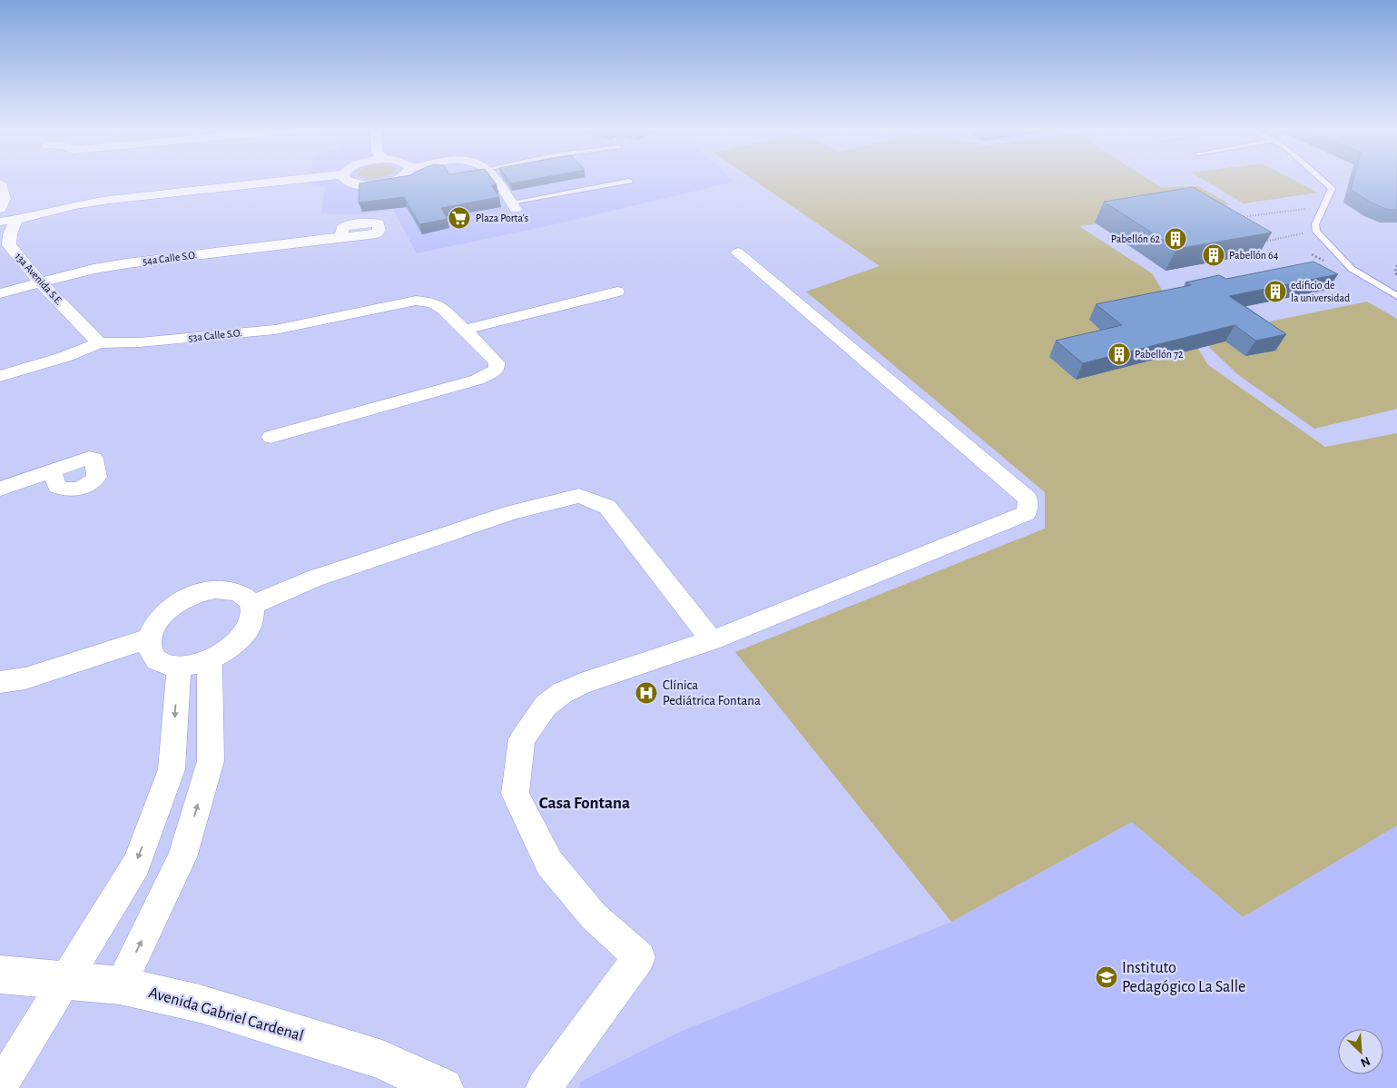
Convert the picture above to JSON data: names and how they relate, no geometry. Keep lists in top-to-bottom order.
{
  "streets": {
    "street": [
      "54a Calle S.O.",
      "13a Avenida S.E.",
      "53a Calle S.O.",
      "Avenida Gabriel Cardenal"
    ]
  },
  "crossings": [
    ["54a Calle S.O.", "13a Avenida S.E."],
    ["13a Avenida S.E.", "53a Calle S.O."]
  ],
  "districts": ["Casa Fontana"],
  "places": {
    "supermarket": ["Plaza Porta's"],
    "building": [
      "Pabellón 62",
      "Pabellón 64",
      "edificio de la universidad",
      "Pabellón 72"
    ],
    "hospital": ["Clínica Pediátrica Fontana"],
    "school or university": ["Instituto Pedagógico La Salle"]
  },
  "north": "bottom right"
}
